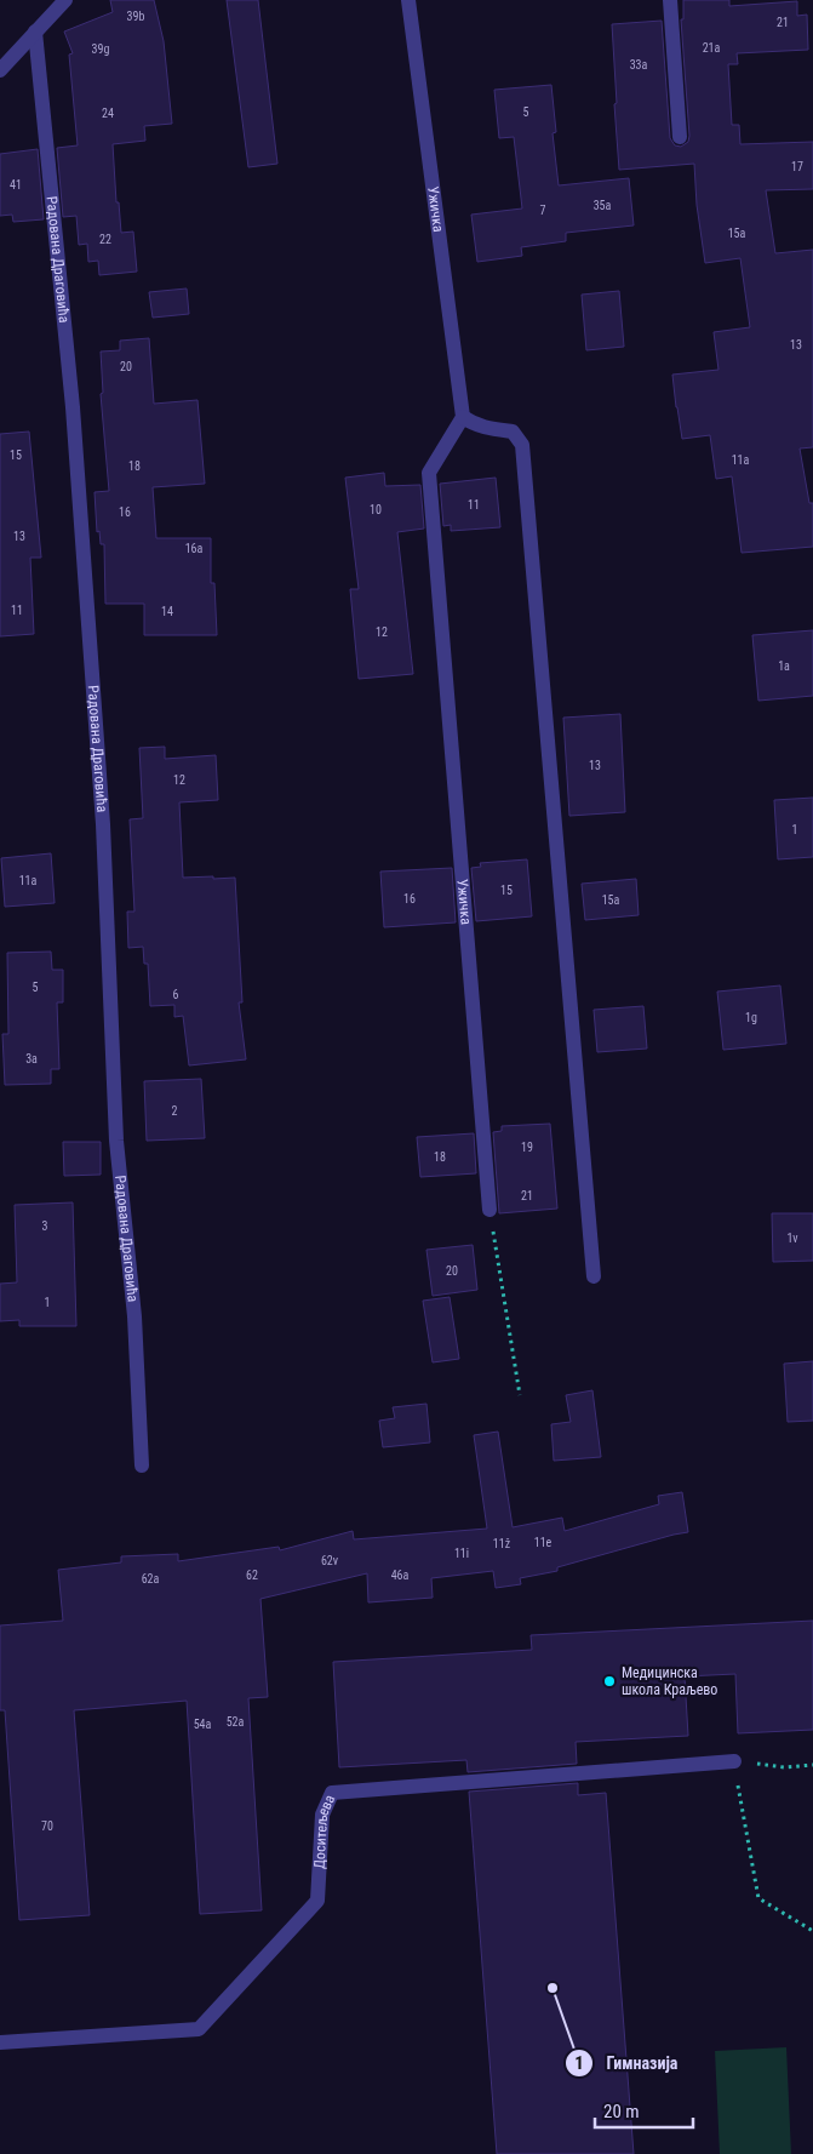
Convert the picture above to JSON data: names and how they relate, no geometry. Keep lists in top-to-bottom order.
{
  "streets": {
    "street": ["Ужичка", "Радована Драговића", "Доситељева"]
  },
  "places": ["Медицинска школа Краљево", "Гимназија"],
  "house_numbers": [
    "39b",
    "21",
    "21a",
    "39g",
    "33a",
    "5",
    "24",
    "17",
    "41",
    "35a",
    "7",
    "15a",
    "22",
    "13",
    "20",
    "15",
    "11a",
    "18",
    "11",
    "10",
    "16",
    "13",
    "16a",
    "11",
    "14",
    "12",
    "1a",
    "13",
    "12",
    "1",
    "11a",
    "15",
    "16",
    "15a",
    "5",
    "6",
    "1g",
    "3a",
    "2",
    "19",
    "18",
    "21",
    "3",
    "1v",
    "20",
    "1",
    "11e",
    "11ž",
    "11i",
    "62v",
    "62",
    "46a",
    "62a",
    "52a",
    "54a",
    "70"
  ],
  "scale_bar": "20 m"
}
